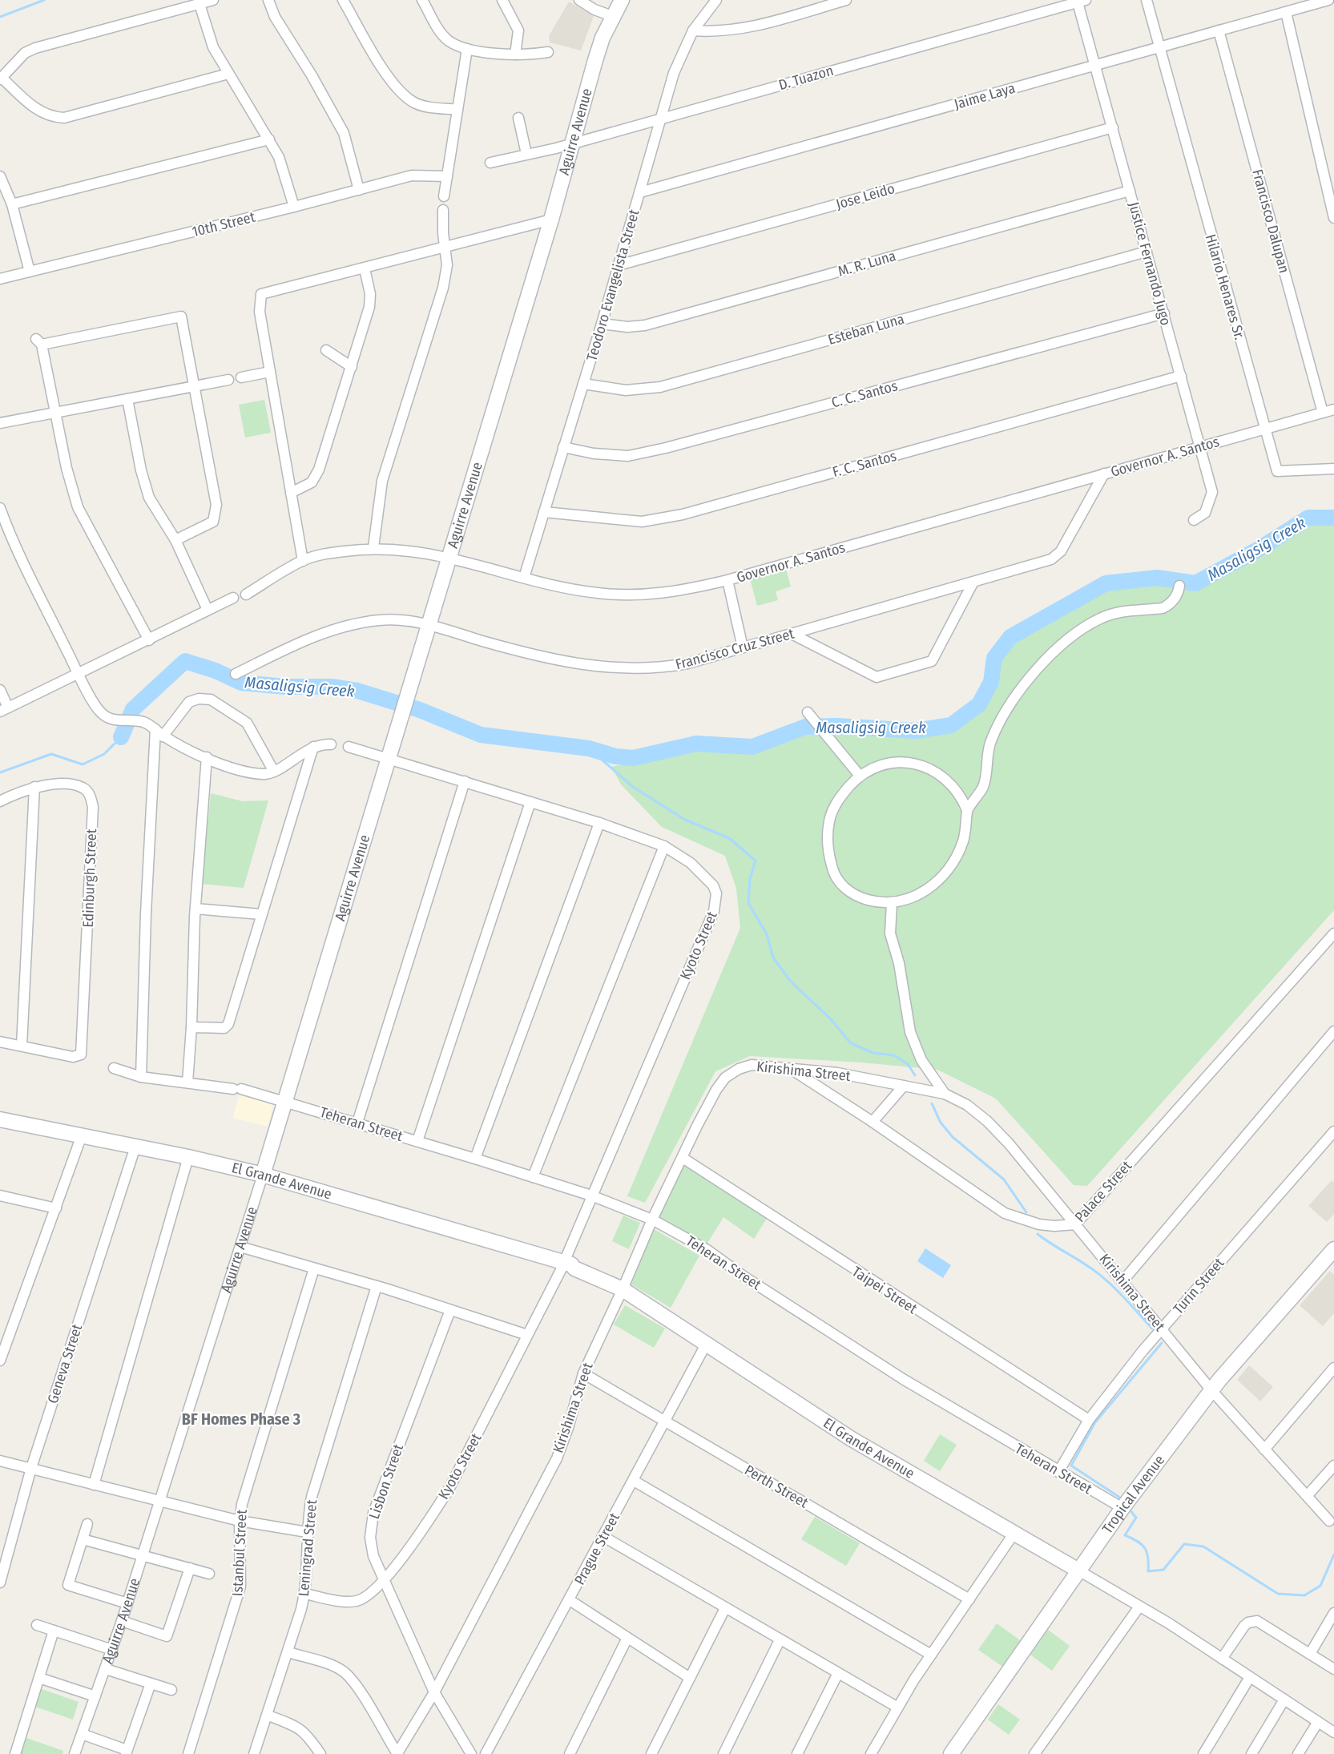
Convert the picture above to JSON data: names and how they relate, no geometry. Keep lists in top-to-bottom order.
{
  "streets": {
    "street": [
      "D. Tuazon",
      "Jaime Laya",
      "Aguirre Avenue",
      "Jose Leido",
      "Francisco Dalupan",
      "10th Street",
      "M. R. Luna",
      "Justice Fernando Jugo",
      "Teodoro Evangelista Street",
      "Hilario Henares Sr.",
      "Esteban Luna",
      "C. C. Santos",
      "Governor A. Santos",
      "F. C. Santos",
      "Francisco Cruz Street",
      "Edinburgh Street",
      "Kyoto Street",
      "Kirishima Street",
      "Teheran Street",
      "El Grande Avenue",
      "Palace Street",
      "Turin Street",
      "Taipei Street",
      "Geneva Street",
      "Lisbon Street",
      "Perth Street",
      "Tropical Avenue",
      "Leningrad Street",
      "Prague Street",
      "Istanbul Street"
    ]
  },
  "crossings": [
    ["D. Tuazon", "Aguirre Avenue"],
    ["D. Tuazon", "Justice Fernando Jugo"],
    ["D. Tuazon", "Teodoro Evangelista Street"],
    ["Jaime Laya", "Francisco Dalupan"],
    ["Jaime Laya", "Justice Fernando Jugo"],
    ["Jaime Laya", "Teodoro Evangelista Street"],
    ["Jaime Laya", "Hilario Henares Sr."],
    ["Aguirre Avenue", "Governor A. Santos"],
    ["Aguirre Avenue", "Francisco Cruz Street"],
    ["Aguirre Avenue", "Kyoto Street"],
    ["Aguirre Avenue", "Teheran Street"],
    ["Aguirre Avenue", "El Grande Avenue"],
    ["Jose Leido", "Justice Fernando Jugo"],
    ["Jose Leido", "Teodoro Evangelista Street"],
    ["Francisco Dalupan", "Governor A. Santos"],
    ["M. R. Luna", "Justice Fernando Jugo"],
    ["M. R. Luna", "Teodoro Evangelista Street"],
    ["Justice Fernando Jugo", "Esteban Luna"],
    ["Justice Fernando Jugo", "C. C. Santos"],
    ["Justice Fernando Jugo", "Governor A. Santos"],
    ["Justice Fernando Jugo", "F. C. Santos"],
    ["Teodoro Evangelista Street", "Esteban Luna"],
    ["Teodoro Evangelista Street", "C. C. Santos"],
    ["Teodoro Evangelista Street", "Governor A. Santos"],
    ["Teodoro Evangelista Street", "F. C. Santos"],
    ["Hilario Henares Sr.", "Governor A. Santos"],
    ["Governor A. Santos", "Francisco Cruz Street"],
    ["Kyoto Street", "Teheran Street"],
    ["Kyoto Street", "El Grande Avenue"],
    ["Kyoto Street", "Lisbon Street"],
    ["Kyoto Street", "Leningrad Street"],
    ["Kirishima Street", "Teheran Street"],
    ["Kirishima Street", "El Grande Avenue"],
    ["Kirishima Street", "Palace Street"],
    ["Kirishima Street", "Turin Street"],
    ["Kirishima Street", "Taipei Street"],
    ["Kirishima Street", "Lisbon Street"],
    ["Kirishima Street", "Perth Street"],
    ["Kirishima Street", "Tropical Avenue"],
    ["Teheran Street", "Turin Street"],
    ["Teheran Street", "Tropical Avenue"],
    ["El Grande Avenue", "Geneva Street"],
    ["El Grande Avenue", "Tropical Avenue"],
    ["El Grande Avenue", "Prague Street"],
    ["Turin Street", "Taipei Street"],
    ["Perth Street", "Prague Street"]
  ],
  "districts": ["BF Homes Phase 3"],
  "water": ["Masaligsig Creek"]
}
